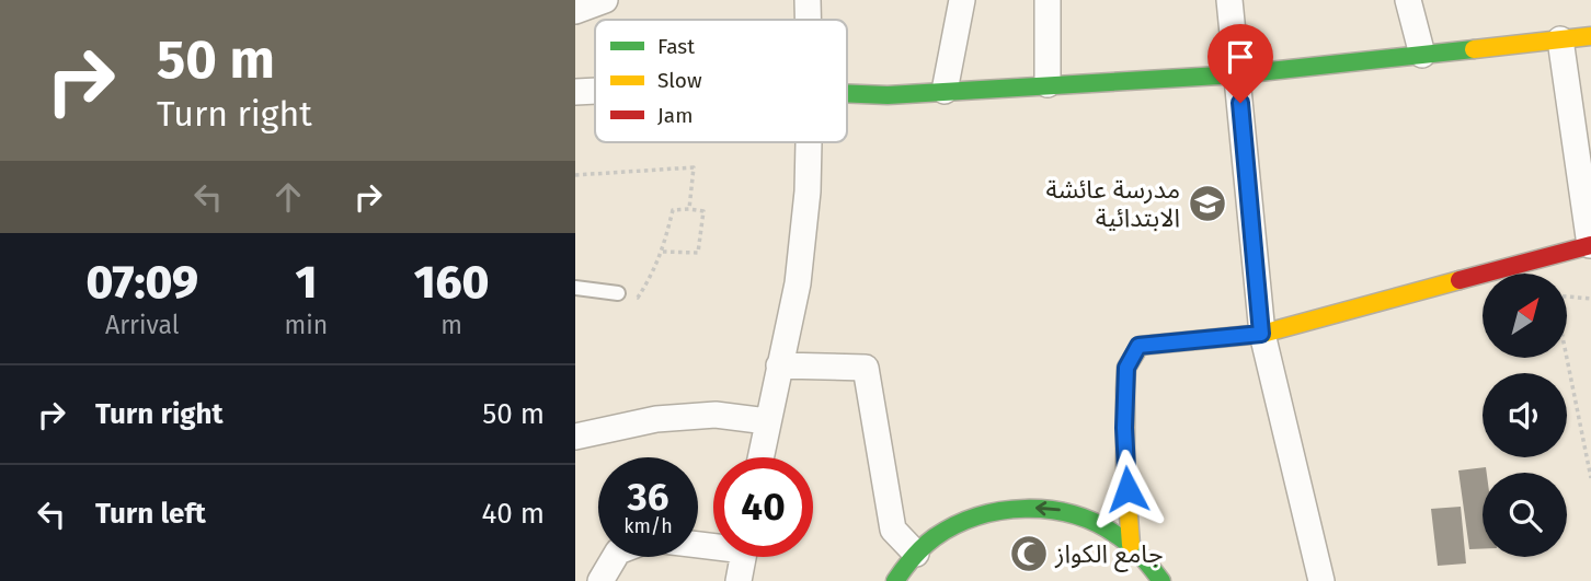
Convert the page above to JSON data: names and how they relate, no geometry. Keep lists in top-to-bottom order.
{
  "places": {
    "school or university": ["مدرسة عائشة الابتدائية"],
    "mosque": ["جامع الكواز"]
  },
  "legend": ["Fast", "Slow", "Jam"],
  "north": "top right",
  "page": {
    "turn": ["50 m", "Turn right"],
    "eta": [
      "07:09",
      "Arrival",
      "1",
      "min",
      "160",
      "m"
    ],
    "list": [
      {
        "name": "Turn right",
        "value": "50 m"
      },
      {
        "name": "Turn left",
        "value": "40 m"
      }
    ],
    "speed": "36 km/h",
    "limit": "40"
  }
}
